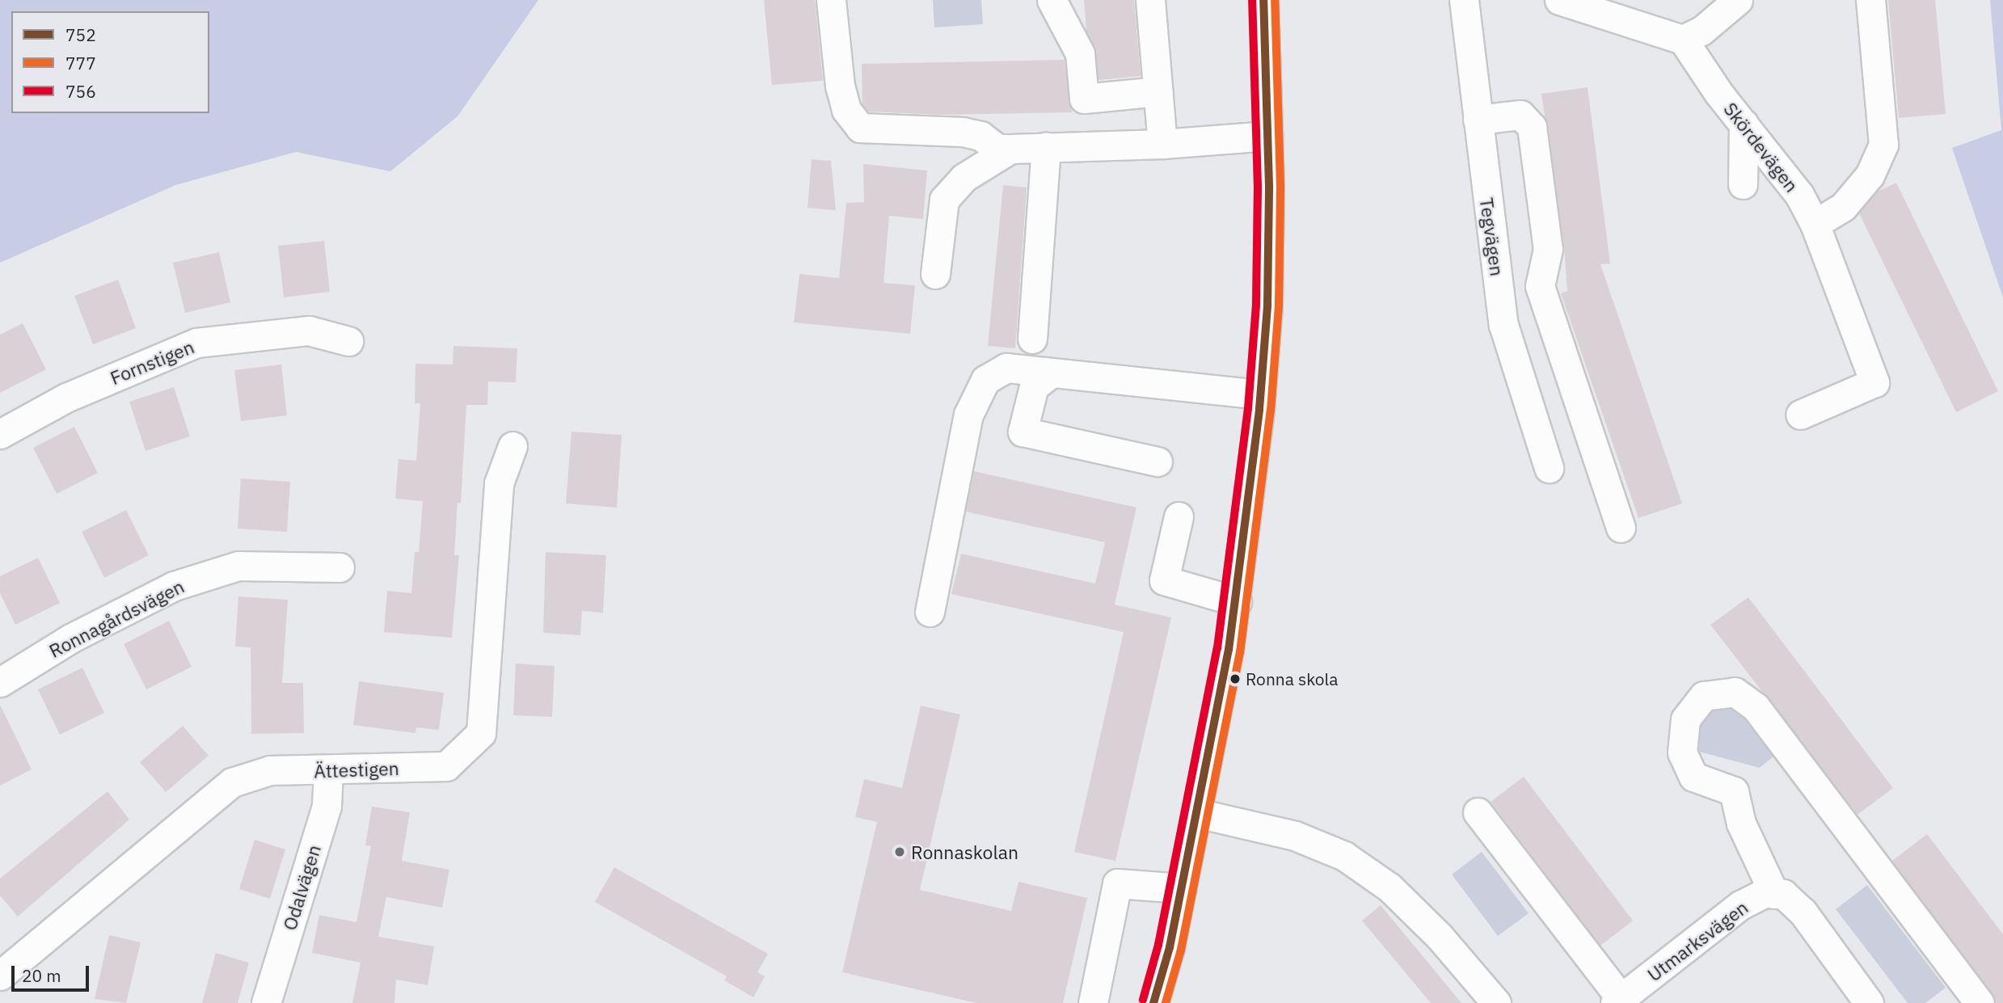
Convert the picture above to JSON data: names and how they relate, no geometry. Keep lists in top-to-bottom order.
{
  "streets": {
    "street": [
      "Skördevägen",
      "Tegvägen",
      "Fornstigen",
      "Ronnagårdsvägen",
      "Ättestigen",
      "Odalvägen",
      "Utmarksvägen"
    ]
  },
  "crossings": [
    ["Ättestigen", "Odalvägen"]
  ],
  "places": ["Ronna skola", "Ronnaskolan"],
  "lines": ["transit line 752", "transit line 777", "transit line 756"],
  "legend": ["752", "777", "756"],
  "scale_bar": "20 m"
}
